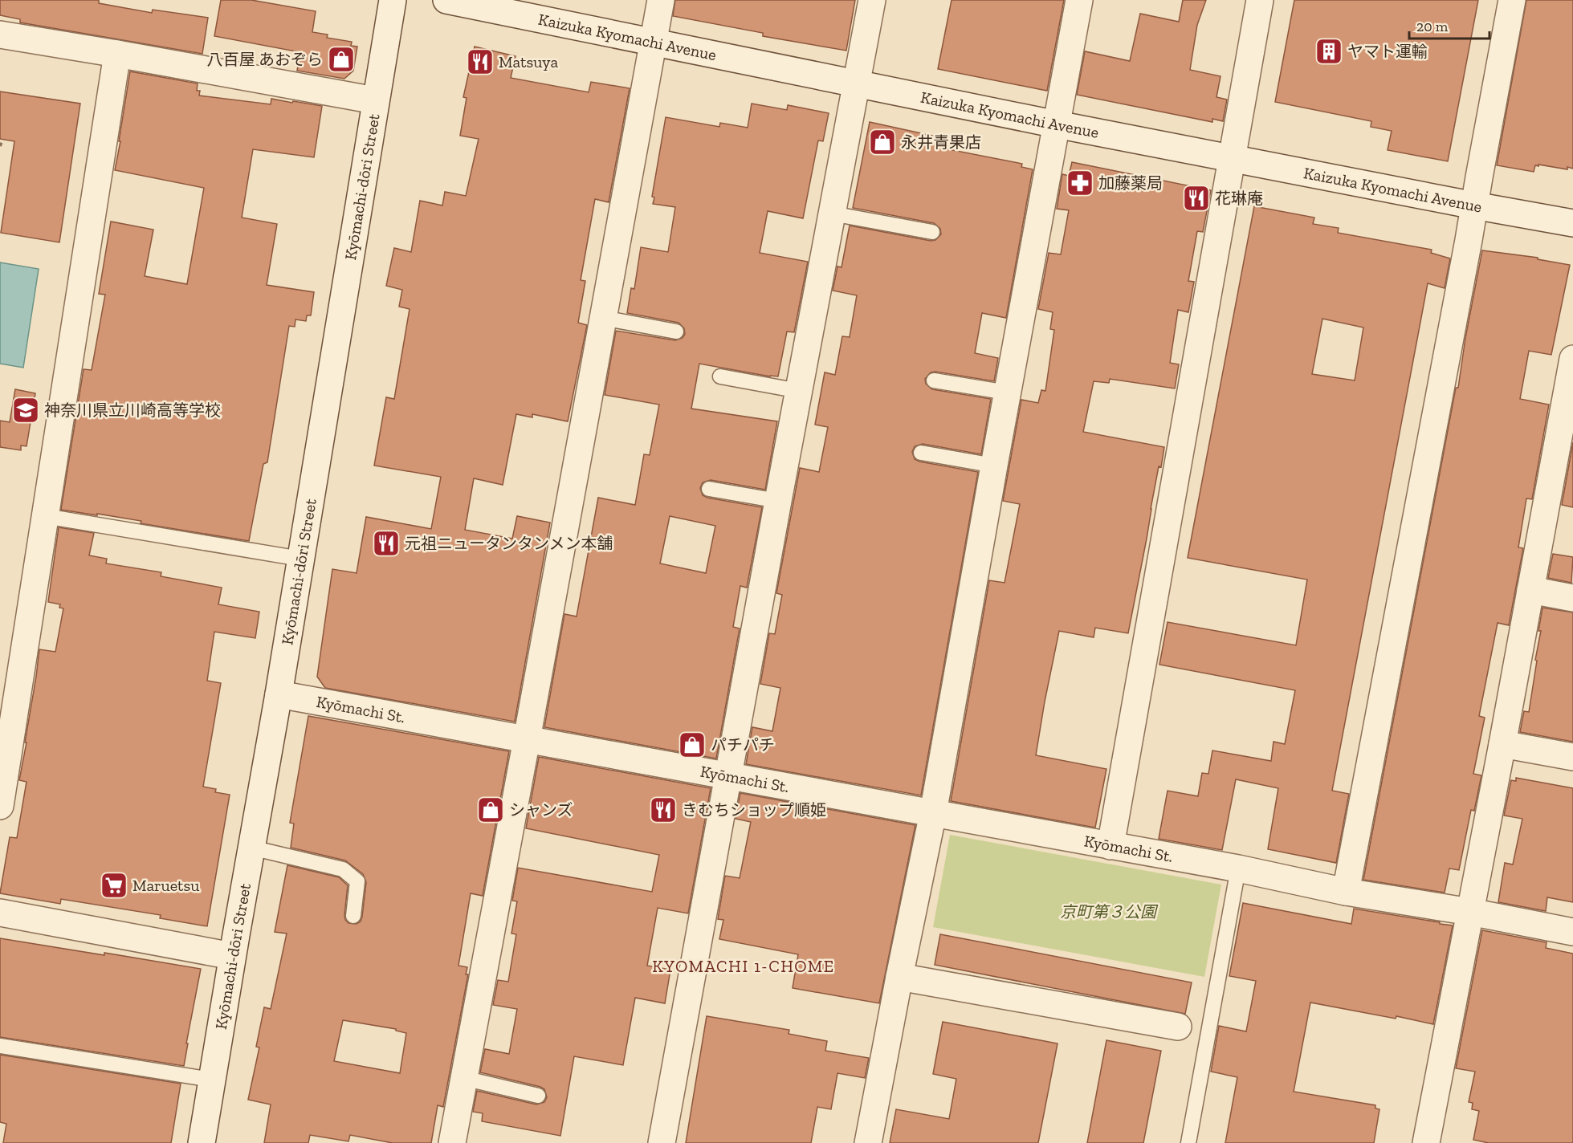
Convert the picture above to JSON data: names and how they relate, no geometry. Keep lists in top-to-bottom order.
{
  "streets": {
    "street": ["Kaizuka Kyomachi Avenue", "Kyōmachi-dōri Street", "Kyōmachi St."]
  },
  "crossings": [
    ["Kyōmachi-dōri Street", "Kyōmachi St."]
  ],
  "districts": ["KYOMACHI 1-CHOME"],
  "parks": ["京町第３公園"],
  "places": {
    "building": ["ヤマト運輸"],
    "shop": [
      "八百屋 あおぞら",
      "永井青果店",
      "パチパチ",
      "シャンズ"
    ],
    "restaurant": [
      "Matsuya",
      "花琳庵",
      "元祖ニュータンタンメン本舗",
      "きむちショップ順姫"
    ],
    "pharmacy": ["加藤薬局"],
    "school or university": ["神奈川県立川崎高等学校"],
    "supermarket": ["Maruetsu"]
  },
  "scale_bar": "20 m"
}
